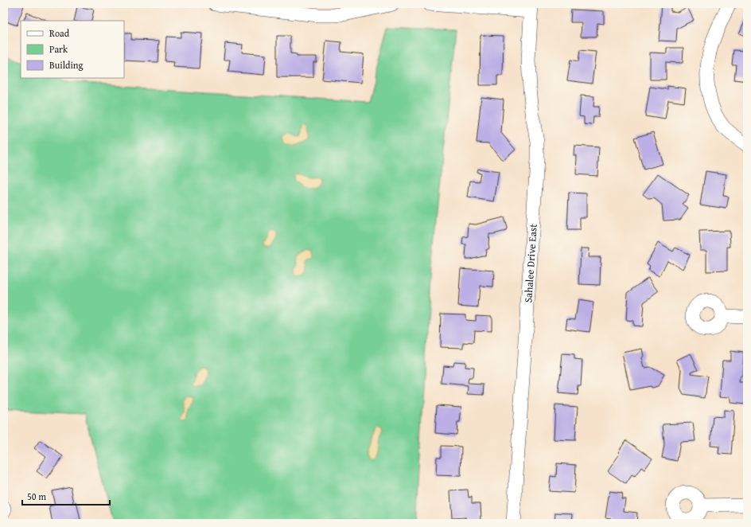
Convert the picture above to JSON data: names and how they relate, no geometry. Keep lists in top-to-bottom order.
{
  "streets": {
    "street": ["Sahalee Drive East"]
  },
  "legend": ["Road", "Park", "Building"],
  "scale_bar": "50 m"
}
